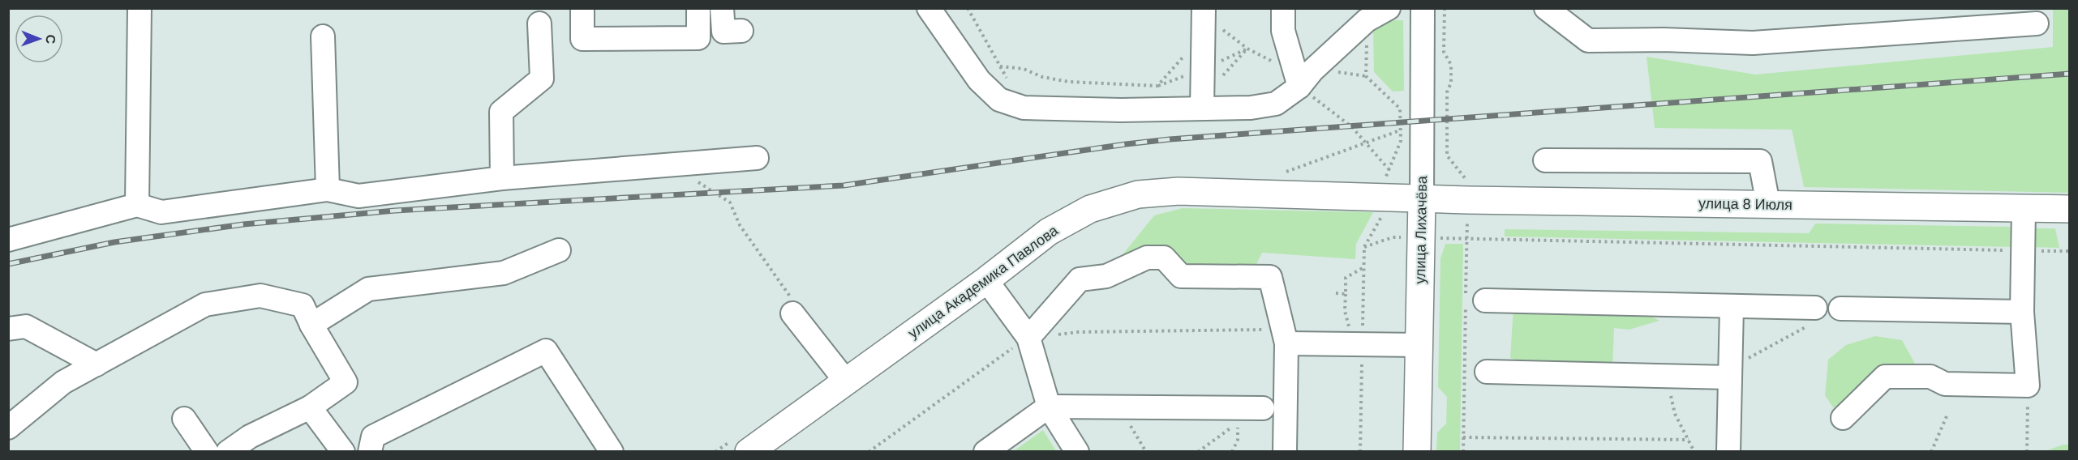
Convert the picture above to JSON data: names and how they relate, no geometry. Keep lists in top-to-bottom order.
{
  "streets": {
    "main road": ["улица 8 Июля", "улица Лихачёва", "улица Академика Павлова"]
  },
  "crossings": [
    ["улица 8 Июля", "улица Лихачёва"],
    ["улица 8 Июля", "улица Академика Павлова"],
    ["улица Лихачёва", "улица Академика Павлова"]
  ],
  "north": "right"
}
